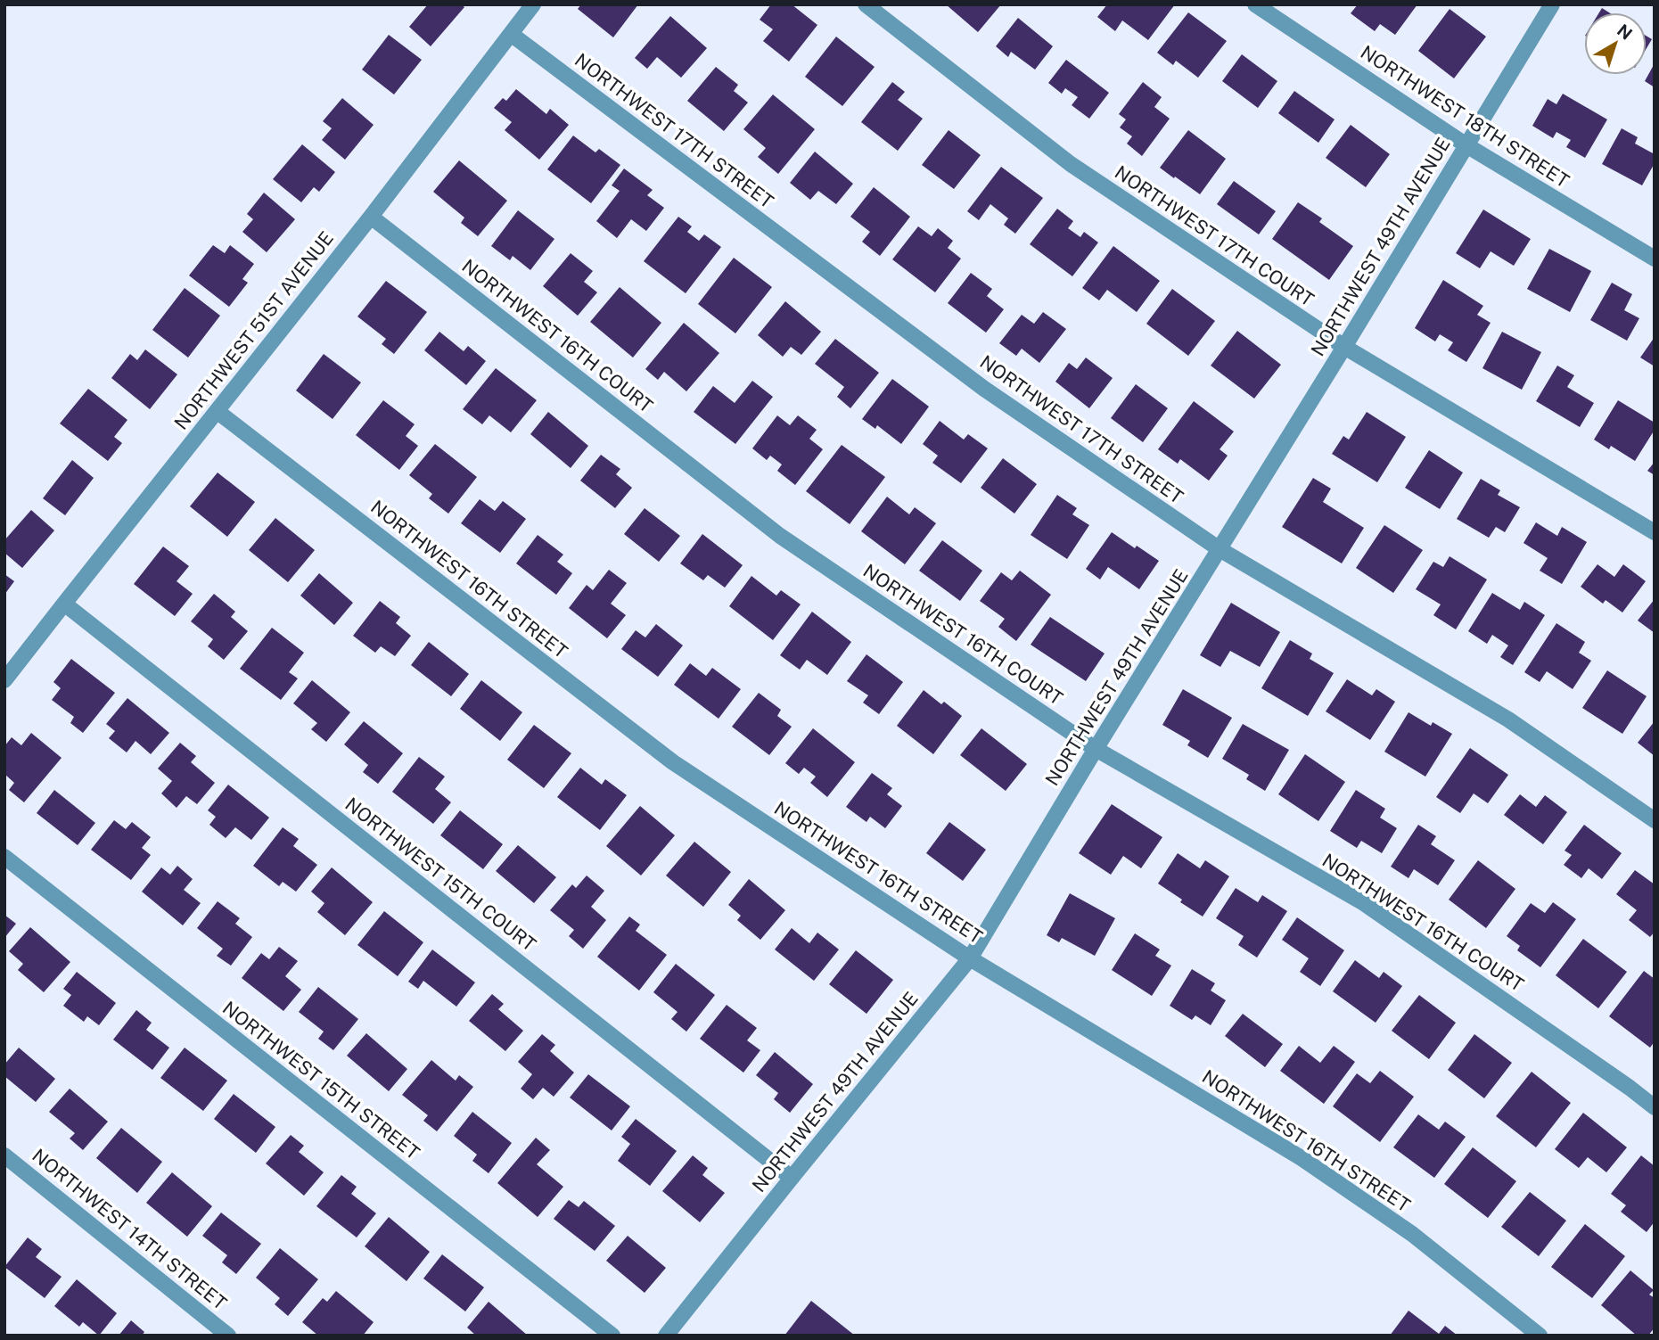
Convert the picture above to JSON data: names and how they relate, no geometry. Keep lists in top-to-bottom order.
{
  "streets": {
    "street": [
      "NORTHWEST 18TH STREET",
      "NORTHWEST 17TH STREET",
      "NORTHWEST 17TH COURT",
      "NORTHWEST 49TH AVENUE",
      "NORTHWEST 51ST AVENUE",
      "NORTHWEST 16TH COURT",
      "NORTHWEST 16TH STREET",
      "NORTHWEST 15TH COURT",
      "NORTHWEST 15TH STREET",
      "NORTHWEST 14TH STREET"
    ]
  },
  "crossings": [
    ["NORTHWEST 18TH STREET", "NORTHWEST 49TH AVENUE"],
    ["NORTHWEST 17TH STREET", "NORTHWEST 49TH AVENUE"],
    ["NORTHWEST 17TH STREET", "NORTHWEST 51ST AVENUE"],
    ["NORTHWEST 17TH COURT", "NORTHWEST 49TH AVENUE"],
    ["NORTHWEST 49TH AVENUE", "NORTHWEST 16TH COURT"],
    ["NORTHWEST 49TH AVENUE", "NORTHWEST 16TH STREET"],
    ["NORTHWEST 49TH AVENUE", "NORTHWEST 15TH COURT"],
    ["NORTHWEST 51ST AVENUE", "NORTHWEST 16TH COURT"],
    ["NORTHWEST 51ST AVENUE", "NORTHWEST 16TH STREET"],
    ["NORTHWEST 51ST AVENUE", "NORTHWEST 15TH COURT"]
  ],
  "north": "top right"
}
